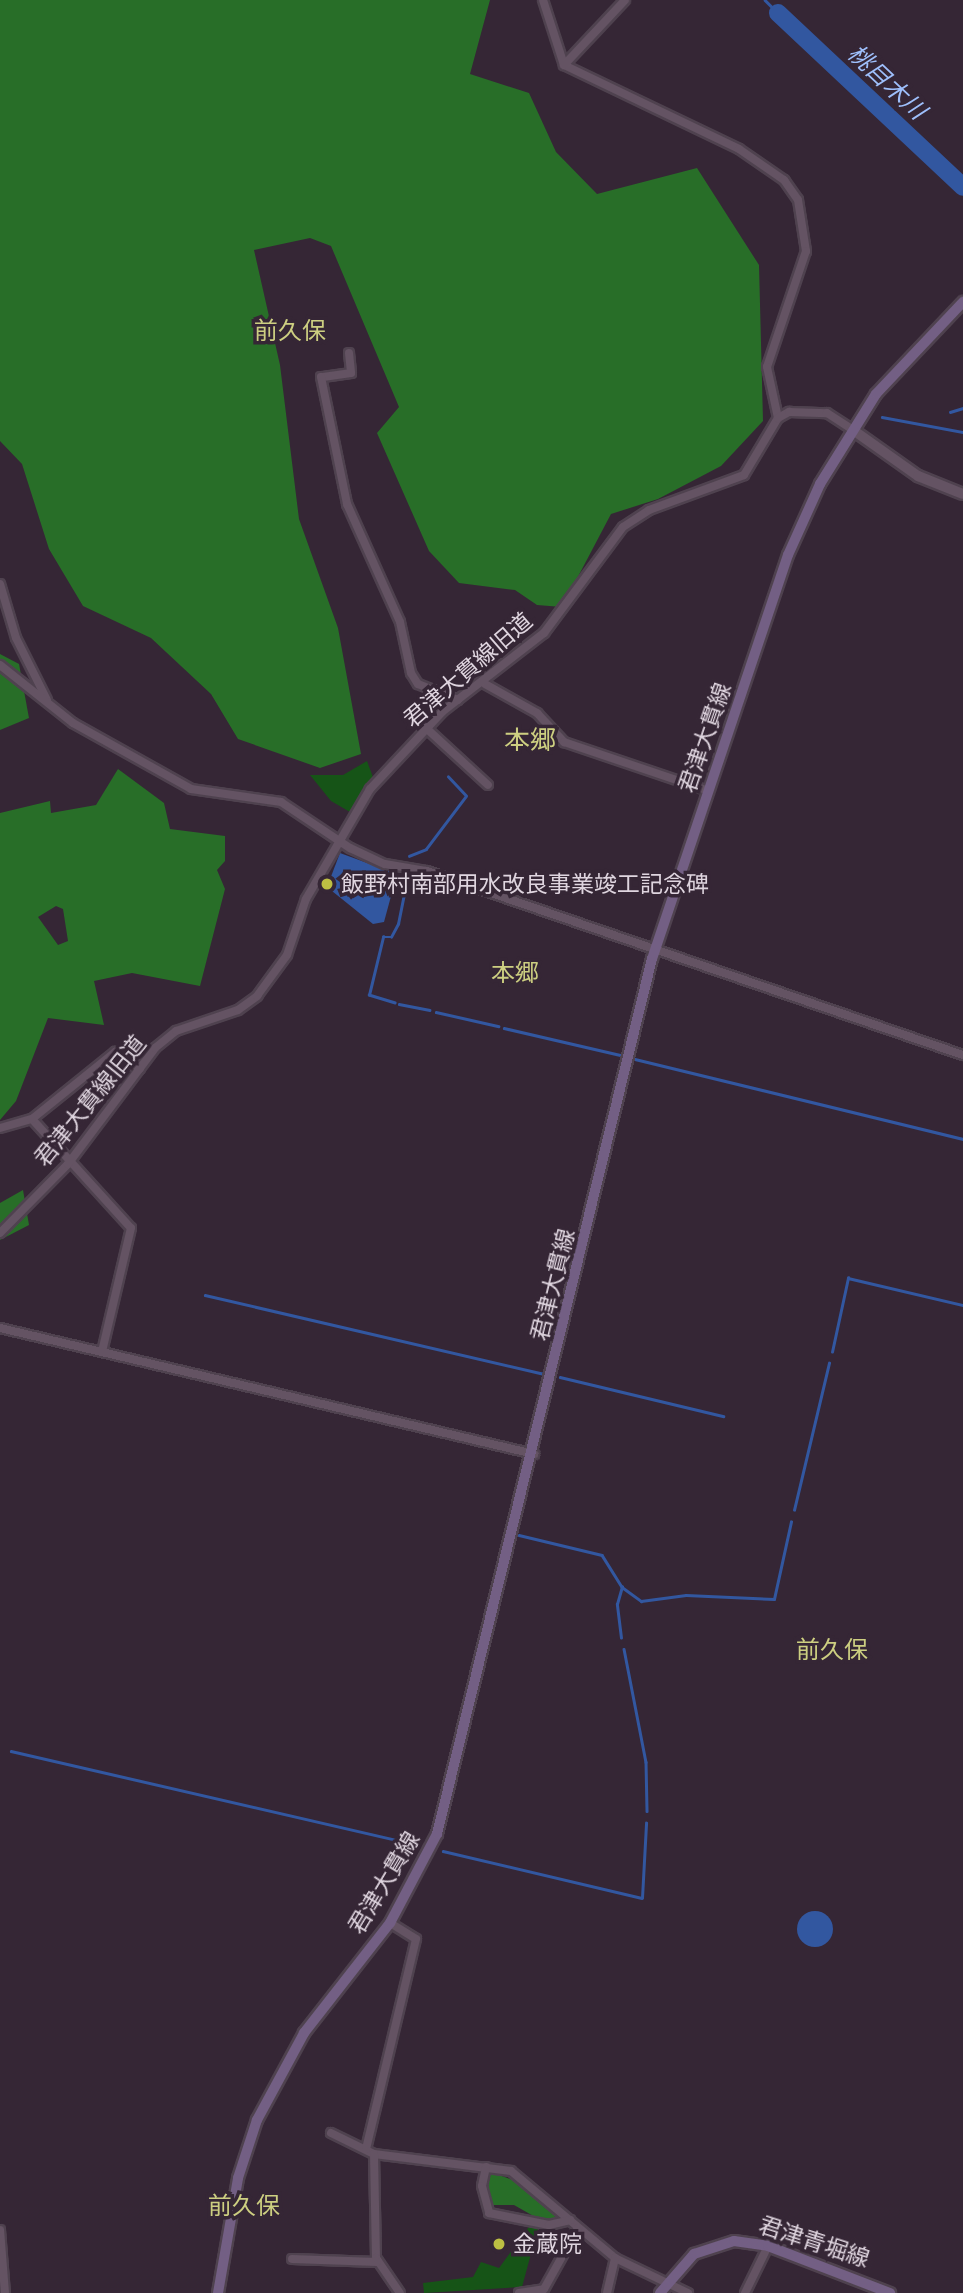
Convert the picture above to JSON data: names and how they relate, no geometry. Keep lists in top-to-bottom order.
{
  "streets": {
    "main road": ["君津大貫線", "君津青堀線"],
    "street": ["君津大貫線旧道"]
  },
  "districts": [
    "前久保",
    "本郷",
    "本郷",
    "前久保",
    "前久保"
  ],
  "water": ["桃目木川"],
  "places": ["飯野村南部用水改良事業竣工記念碑", "金蔵院"]
}
